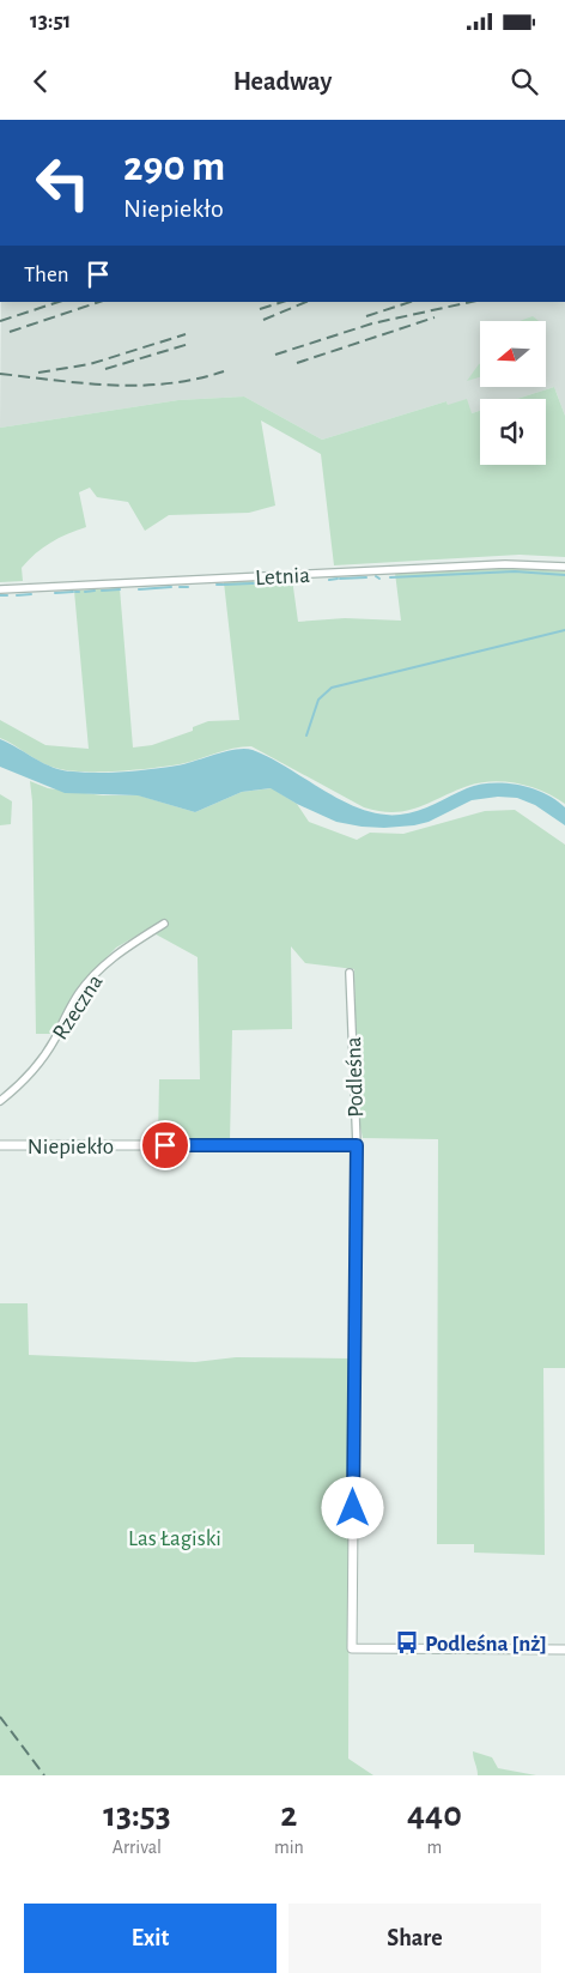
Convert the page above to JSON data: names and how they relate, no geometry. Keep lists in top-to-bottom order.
{
  "streets": {
    "street": [
      "Letnia",
      "Rzeczna",
      "Podleśna",
      "Niepiekło"
    ]
  },
  "crossings": [
    ["Podleśna", "Niepiekło"]
  ],
  "parks": ["Las Łagiski"],
  "places": {
    "bus stop": ["Podleśna [nż]"]
  },
  "north": "left",
  "page": {
    "status": "13:51",
    "header": "Headway",
    "turn": ["290 m", "Niepiekło"],
    "then": "Then",
    "eta": [
      "13:53",
      "Arrival",
      "2",
      "min",
      "440",
      "m"
    ],
    "buttons": ["Exit", "Share"]
  }
}
